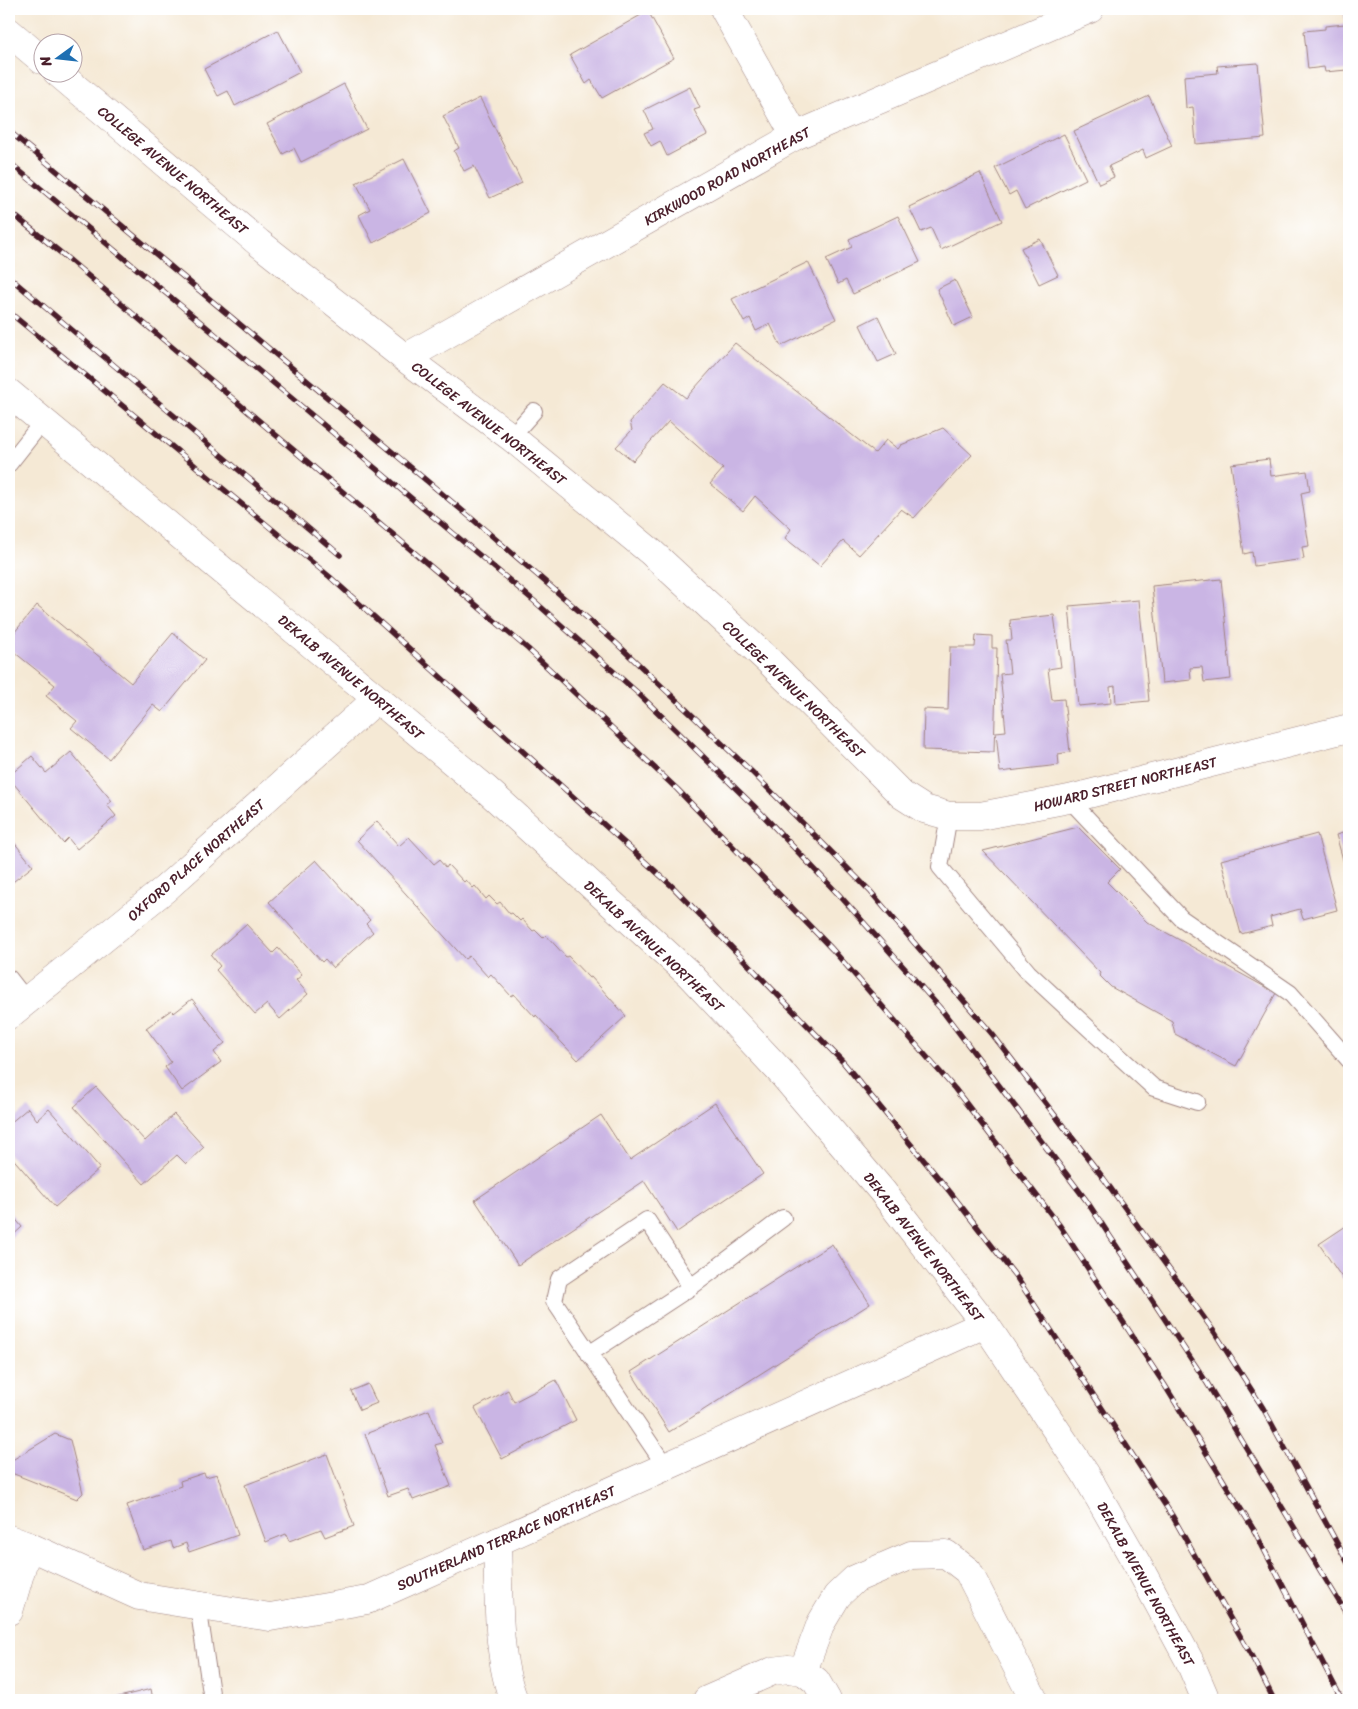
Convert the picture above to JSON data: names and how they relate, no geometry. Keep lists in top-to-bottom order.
{
  "streets": {
    "street": [
      "COLLEGE AVENUE NORTHEAST",
      "KIRKWOOD ROAD NORTHEAST",
      "DEKALB AVENUE NORTHEAST",
      "HOWARD STREET NORTHEAST",
      "OXFORD PLACE NORTHEAST",
      "SOUTHERLAND TERRACE NORTHEAST"
    ]
  },
  "crossings": [
    ["COLLEGE AVENUE NORTHEAST", "KIRKWOOD ROAD NORTHEAST"],
    ["COLLEGE AVENUE NORTHEAST", "HOWARD STREET NORTHEAST"],
    ["DEKALB AVENUE NORTHEAST", "OXFORD PLACE NORTHEAST"],
    ["DEKALB AVENUE NORTHEAST", "SOUTHERLAND TERRACE NORTHEAST"]
  ],
  "north": "left"
}
